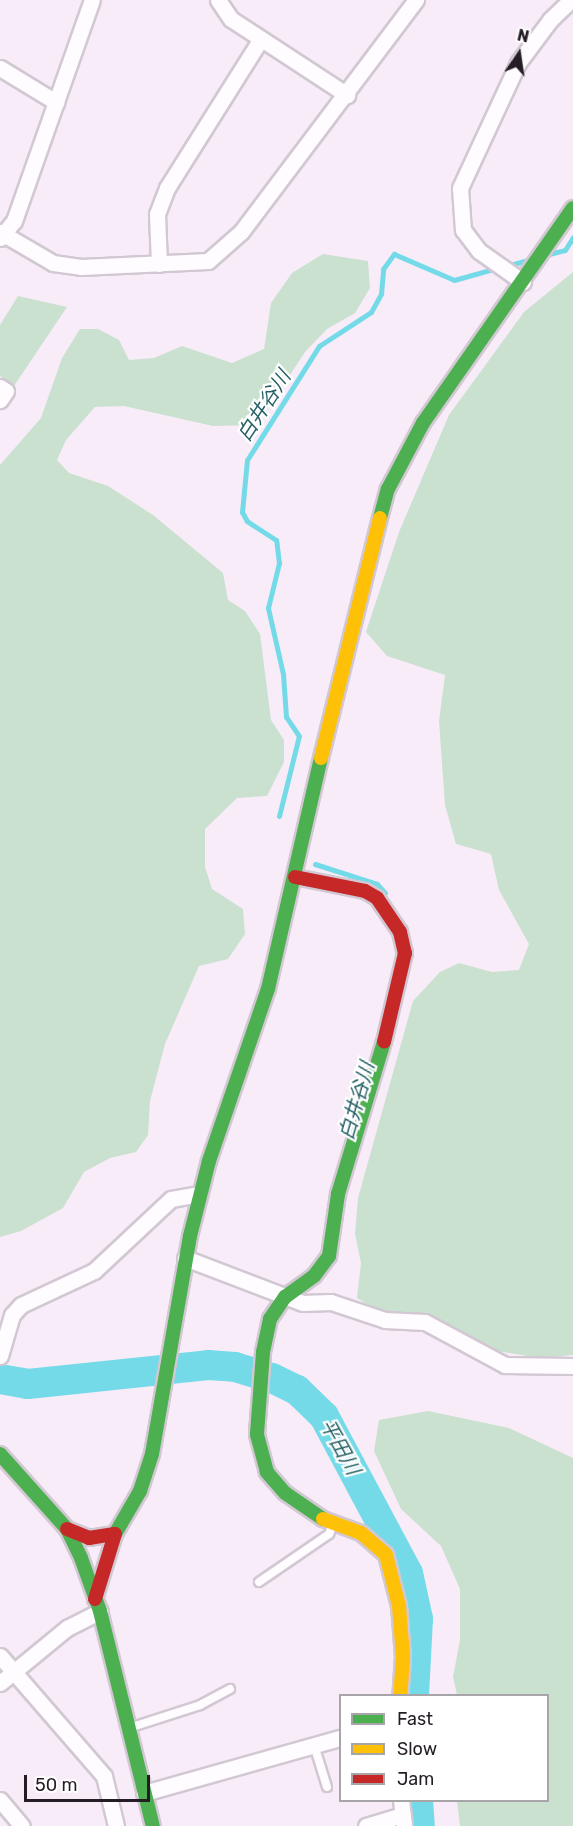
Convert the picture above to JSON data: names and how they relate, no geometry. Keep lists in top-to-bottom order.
{
  "water": ["白井谷川", "平田川"],
  "legend": ["Fast", "Slow", "Jam"],
  "scale_bar": "50 m",
  "north": "top"
}
